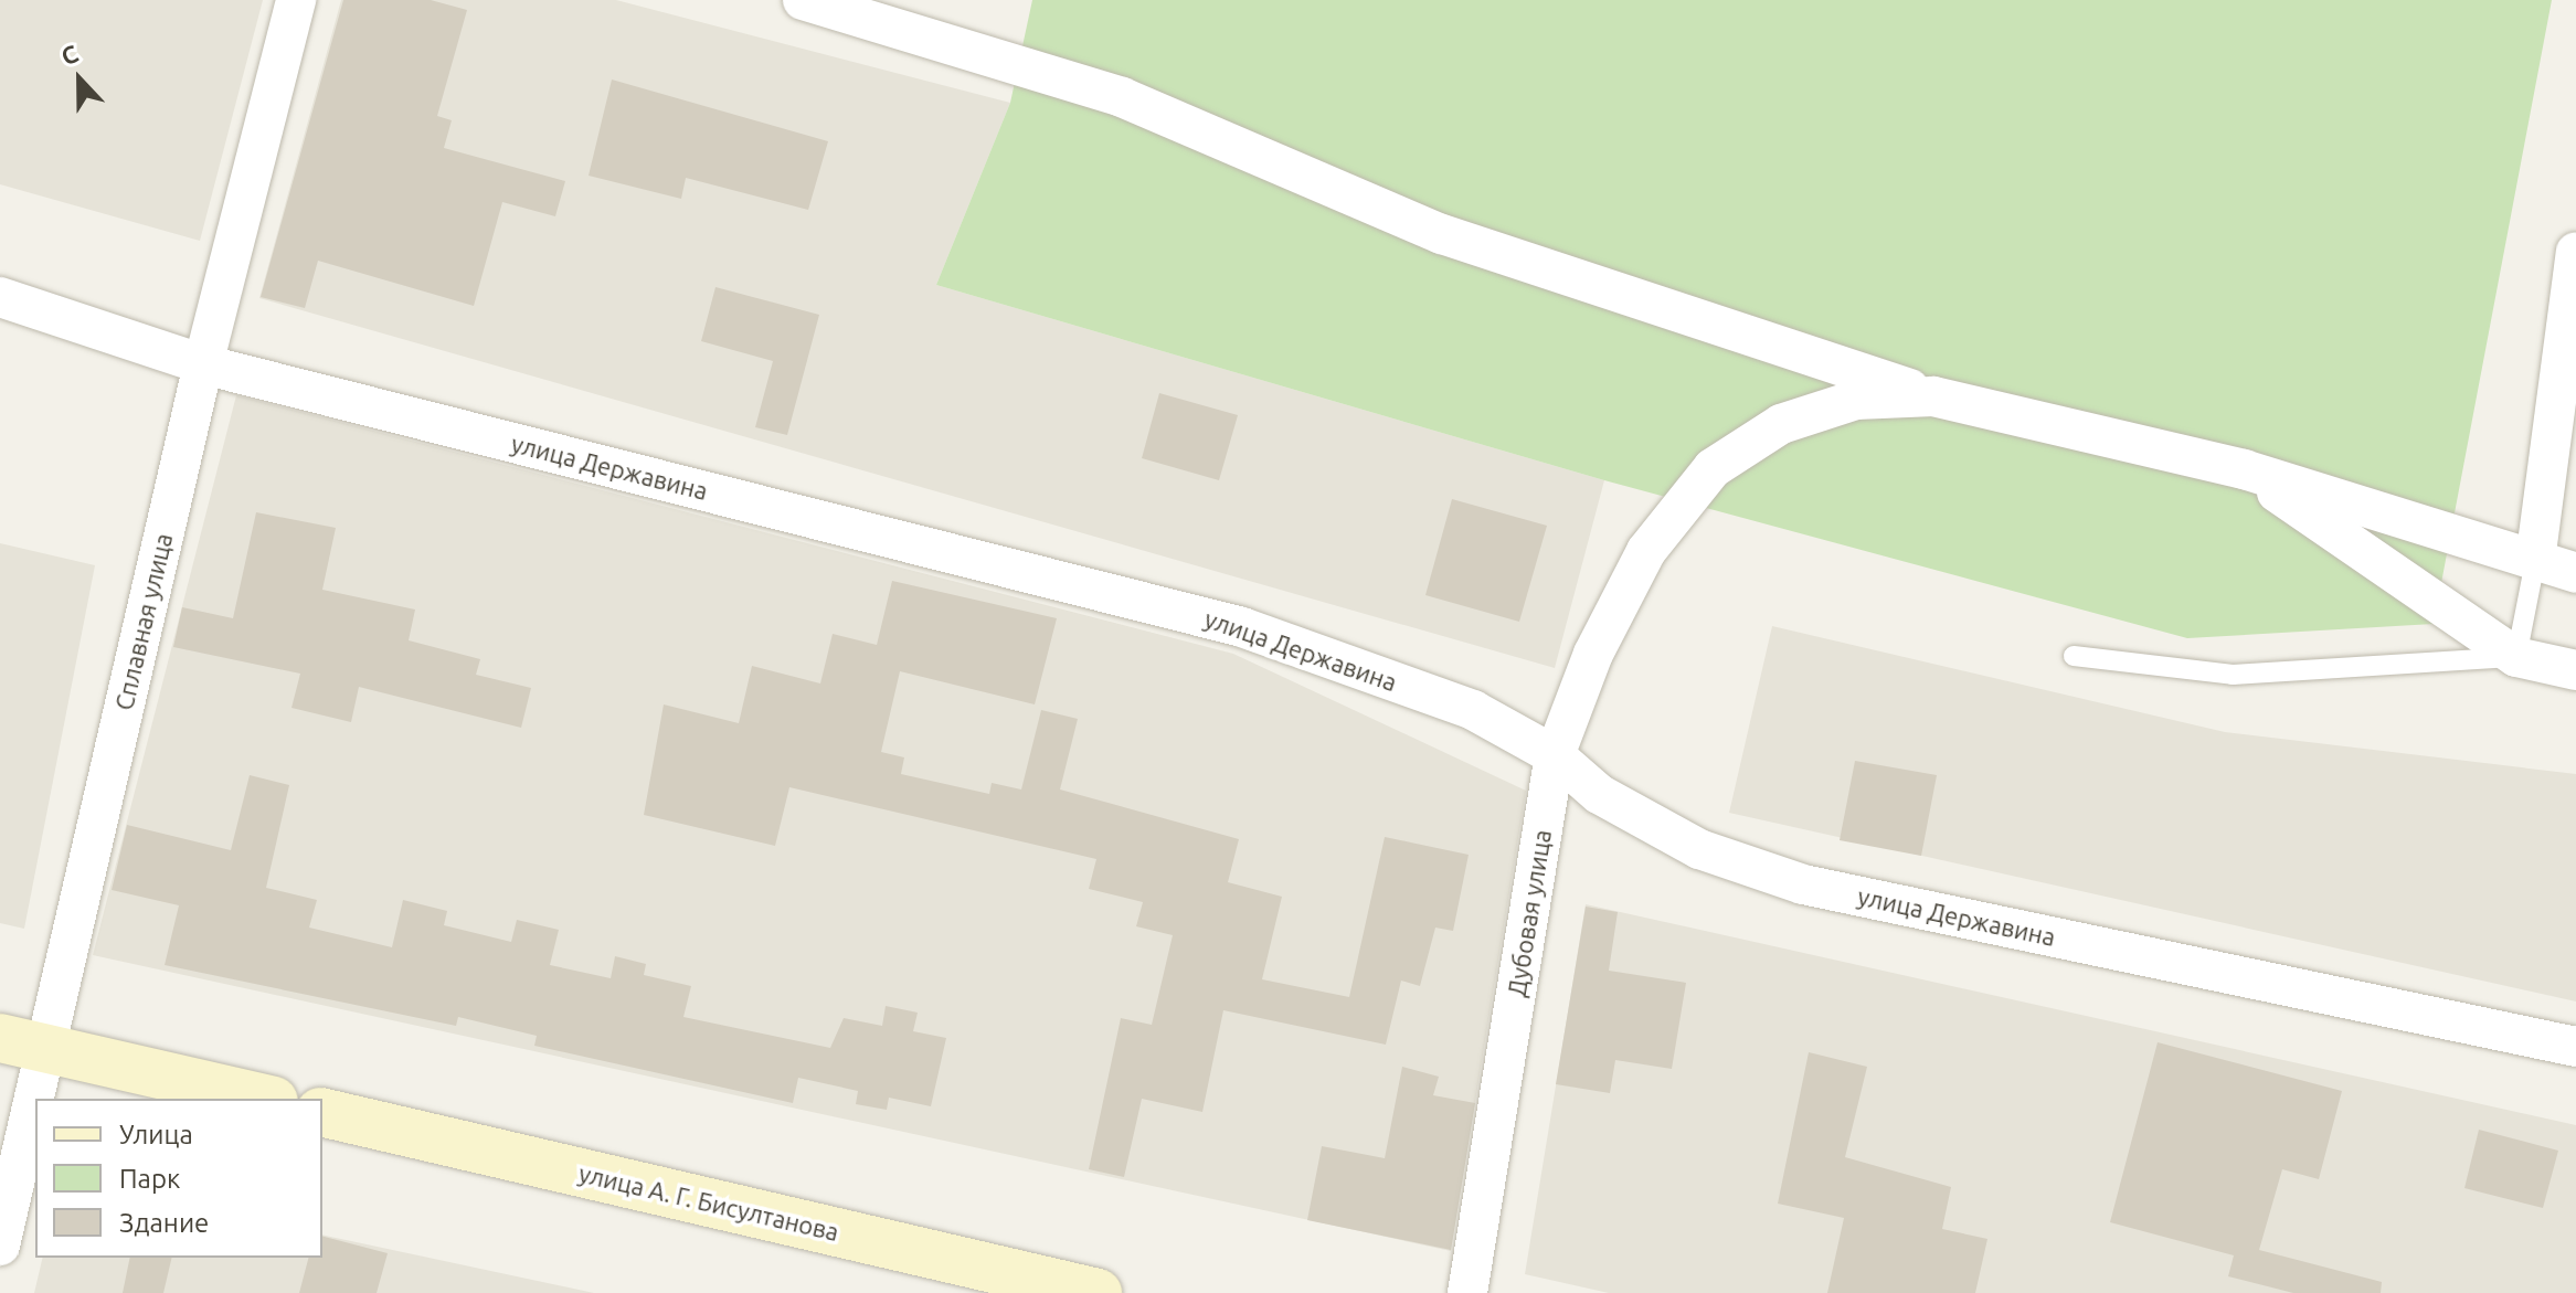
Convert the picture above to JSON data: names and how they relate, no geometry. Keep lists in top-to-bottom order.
{
  "streets": {
    "street": [
      "улица Державина",
      "Сплавная улица",
      "Дубовая улица",
      "улица А. Г. Бисултанова"
    ]
  },
  "crossings": [
    ["улица Державина", "Сплавная улица"],
    ["улица Державина", "Дубовая улица"]
  ],
  "legend": ["Улица", "Парк", "Здание"],
  "north": "top"
}
